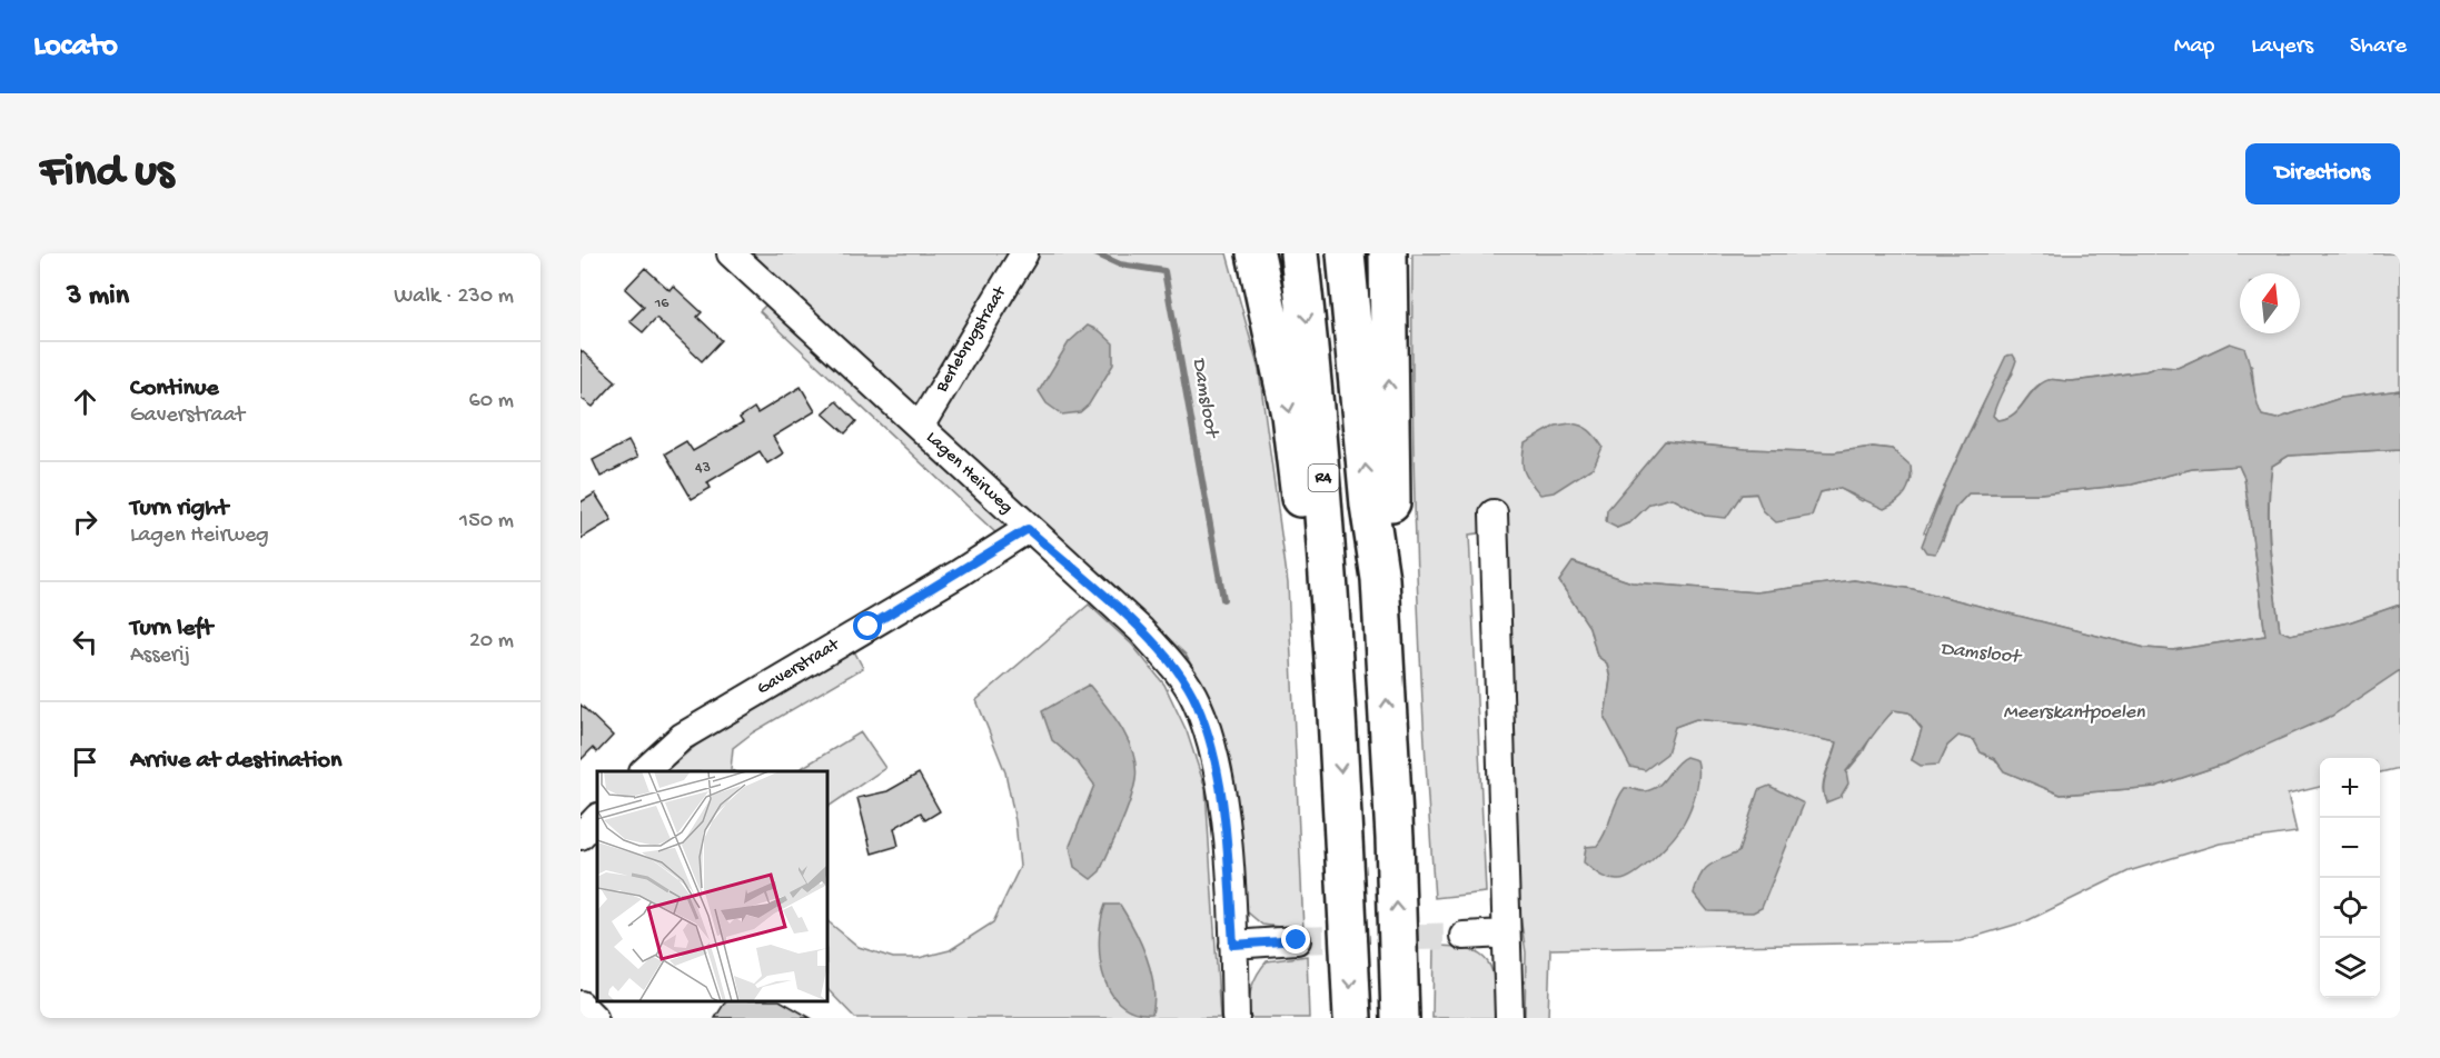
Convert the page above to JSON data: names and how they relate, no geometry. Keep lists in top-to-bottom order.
{
  "streets": {
    "highway": ["R4"],
    "street": ["Berlebrugstraat", "Lagen Heirweg", "Gaverstraat"]
  },
  "crossings": [
    ["Berlebrugstraat", "Lagen Heirweg"],
    ["Lagen Heirweg", "Gaverstraat"]
  ],
  "water": ["Damsloot", "Meerskantpoelen"],
  "house_numbers": ["16", "43"],
  "north": "top",
  "page": {
    "header": "Locato",
    "nav": ["Map", "Layers", "Share"],
    "buttons": "Directions",
    "title": "Find us",
    "heading": ["3 min", "Walk · 230 m"],
    "list": [
      ["Continue", "Gaverstraat", "60 m"],
      ["Turn right", "Lagen Heirweg", "150 m"],
      ["Turn left", "Asserij", "20 m"],
      "Arrive at destination"
    ],
    "map_buttons": ["+", "−"]
  }
}
